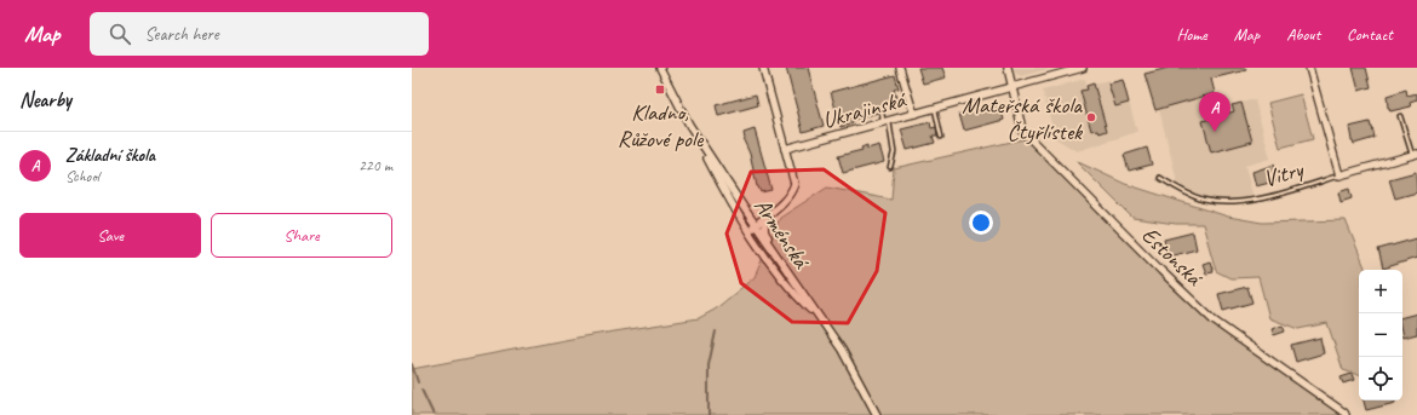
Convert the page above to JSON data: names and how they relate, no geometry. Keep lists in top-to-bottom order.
{
  "streets": {
    "street": [
      "Ukrajinská",
      "Vitry",
      "Arménská",
      "Estonská"
    ]
  },
  "crossings": [
    ["Ukrajinská", "Estonská"]
  ],
  "places": {
    "transit": ["Kladno, Růžové pole"],
    "other": ["Mateřská škola Čtyřlístek"]
  },
  "page": {
    "header": "Map",
    "search": "Search here",
    "nav": [
      "Home",
      "Map",
      "About",
      "Contact"
    ],
    "heading": "Nearby",
    "pins": "A",
    "list": [
      {
        "mark": "A",
        "name": "Základní škola",
        "note": "School",
        "value": "220 m"
      }
    ],
    "buttons": ["Save", "Share"],
    "map_buttons": ["+", "−"]
  }
}
